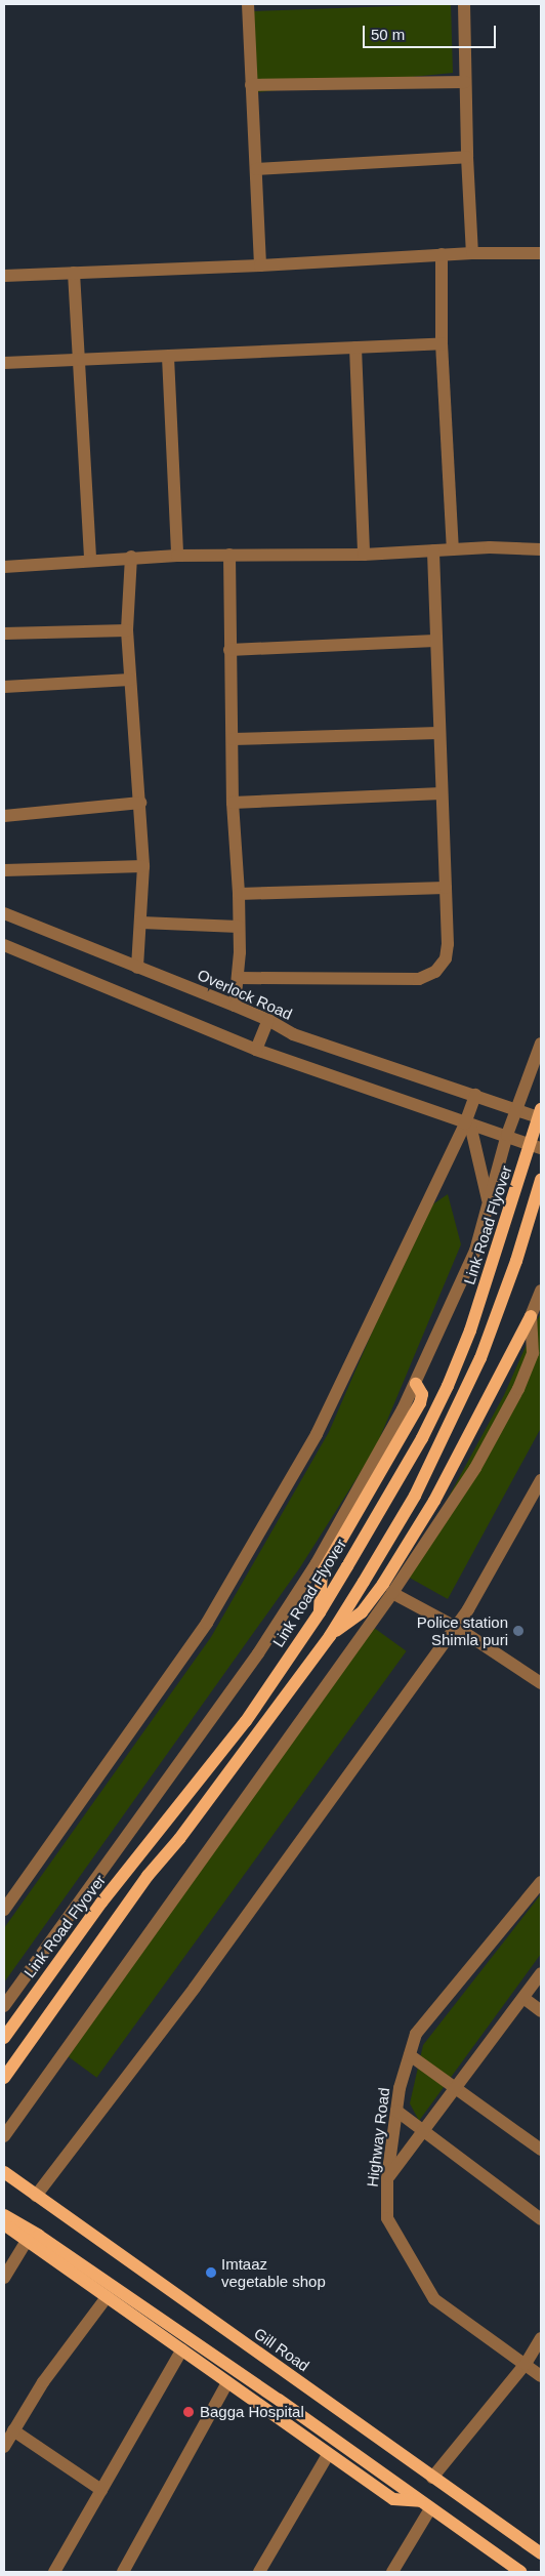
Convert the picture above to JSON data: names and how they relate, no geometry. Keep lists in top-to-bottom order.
{
  "streets": {
    "main road": ["Link Road Flyover", "Gill Road"],
    "street": ["Overlock Road", "Highway Road"]
  },
  "places": ["Police station Shimla puri", "Imtaaz vegetable shop", "Bagga Hospital"],
  "scale_bar": "50 m"
}
